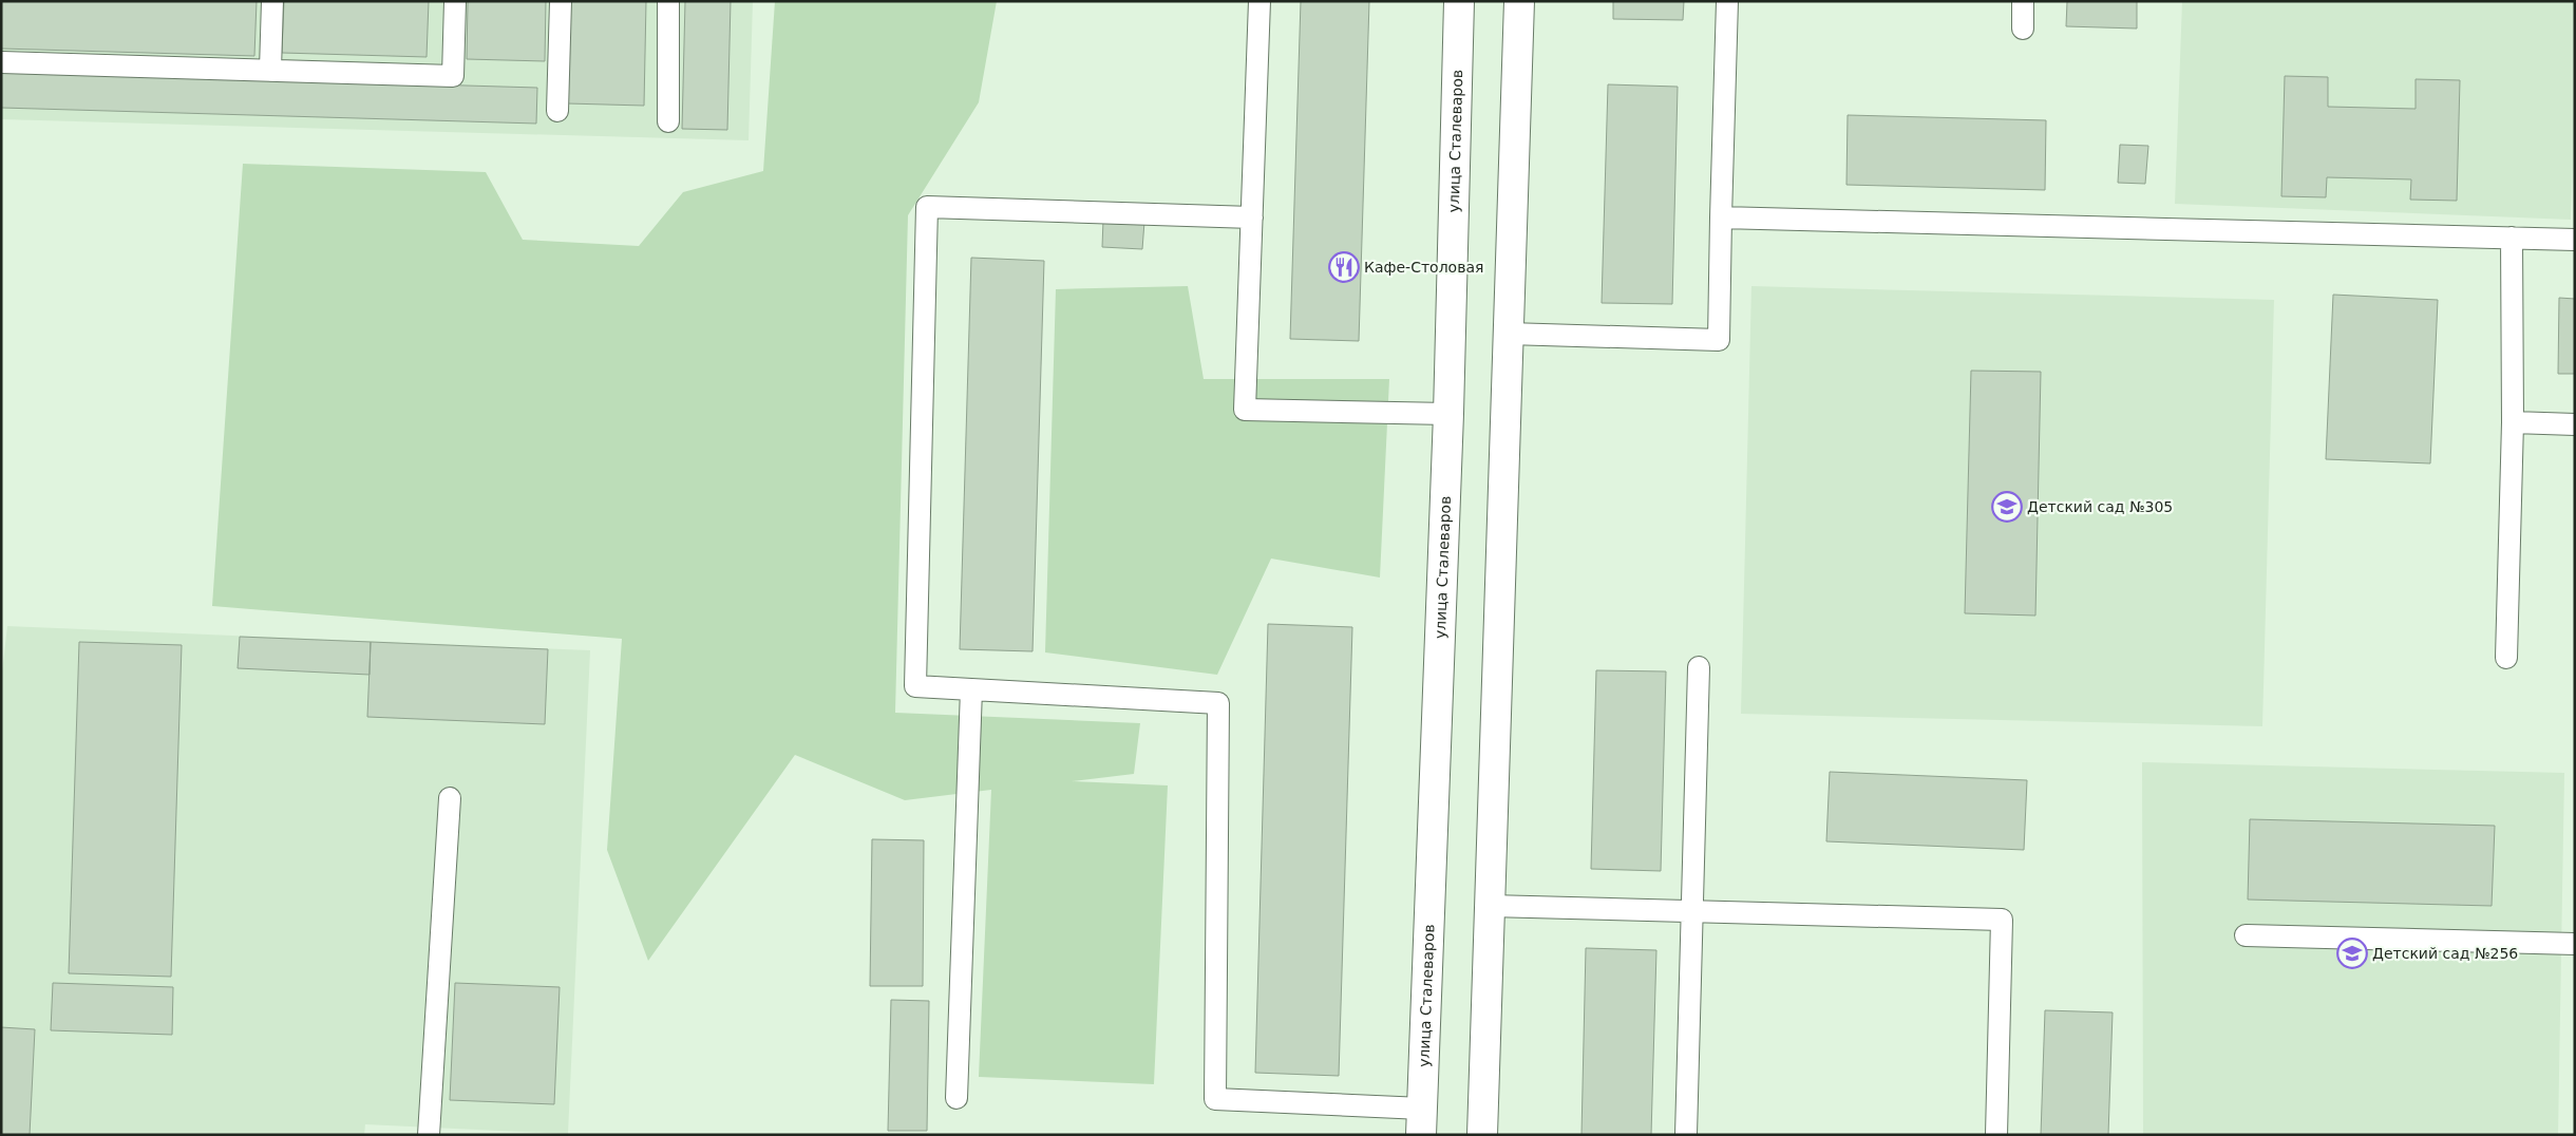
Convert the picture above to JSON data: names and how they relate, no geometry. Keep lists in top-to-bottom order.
{
  "streets": {
    "street": ["улица Сталеваров"]
  },
  "places": {
    "restaurant": ["Кафе-Столовая"],
    "school or university": ["Детский сад №305", "Детский сад №256"]
  }
}
